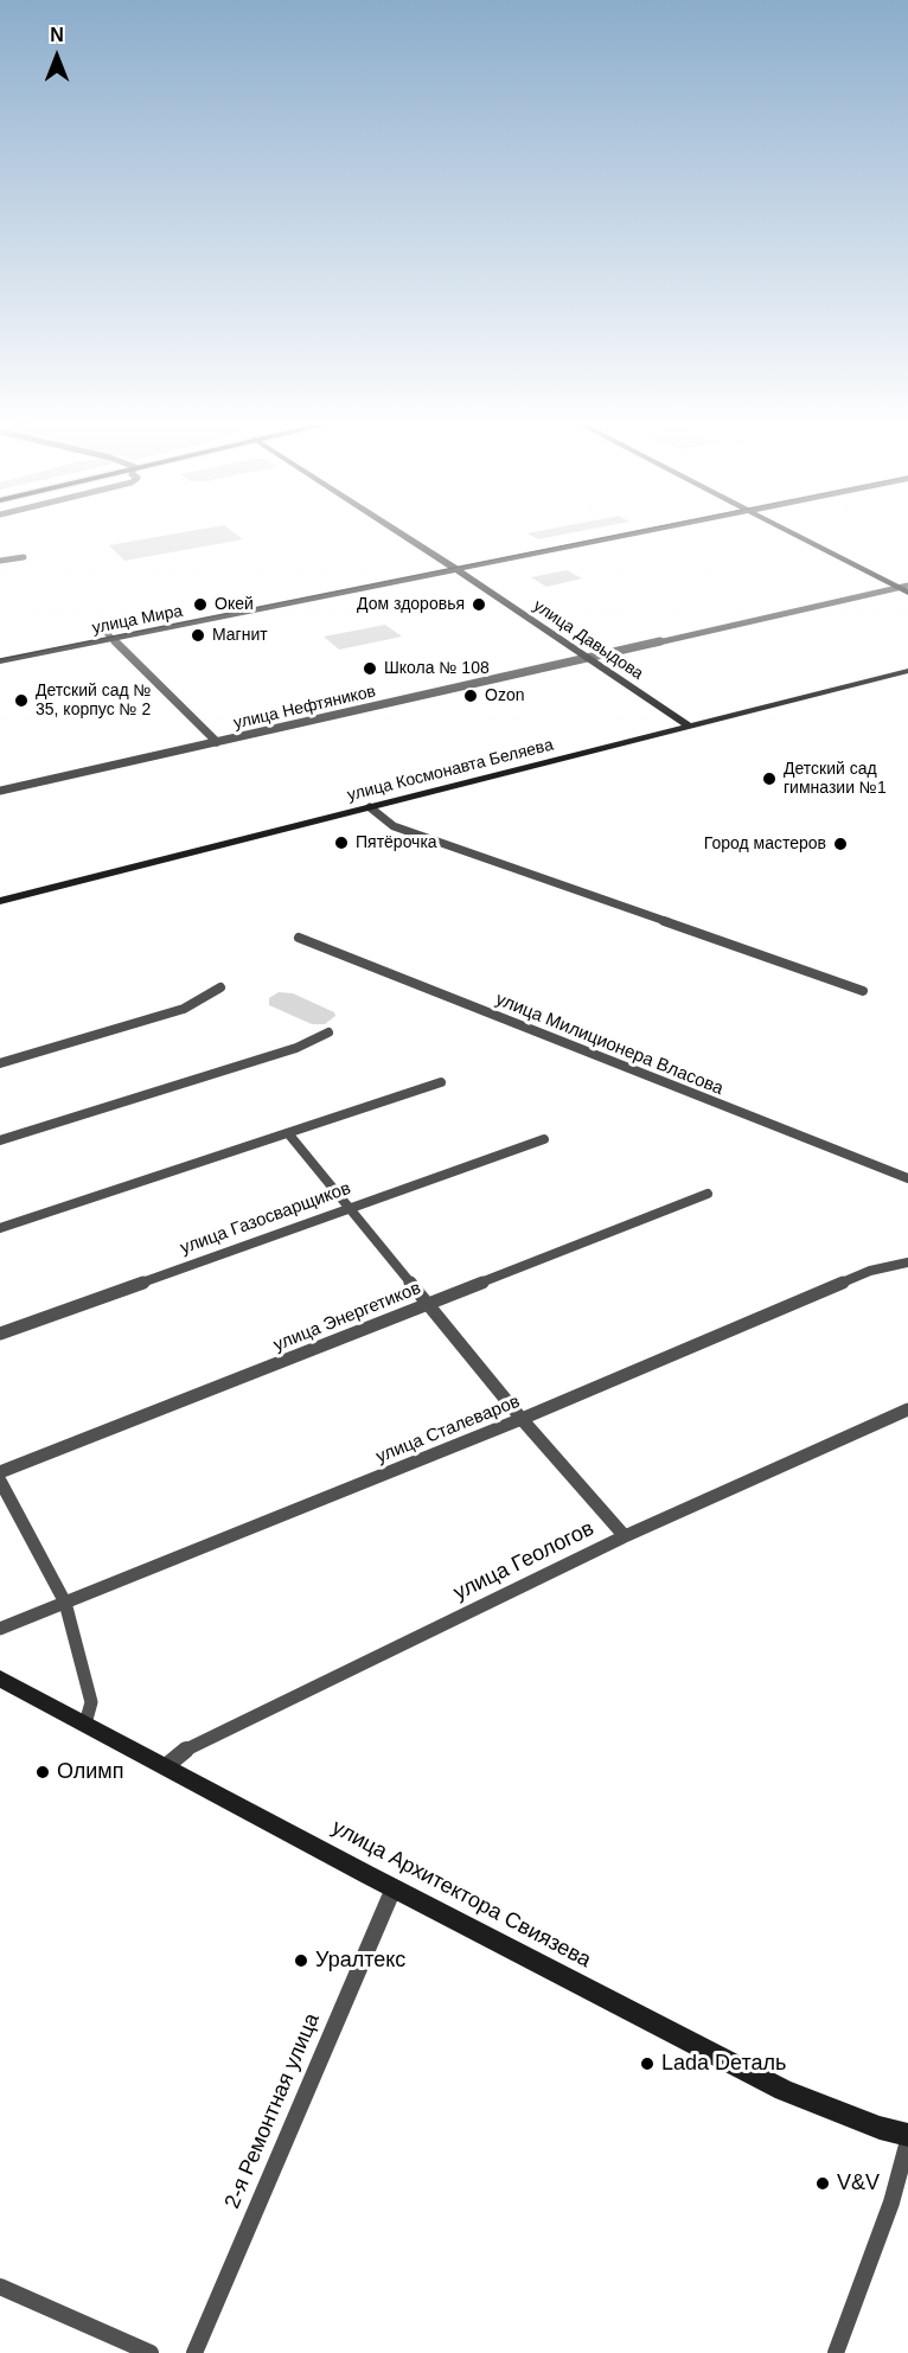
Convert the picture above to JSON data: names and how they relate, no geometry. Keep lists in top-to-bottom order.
{
  "streets": {
    "main road": [
      "улица Мира",
      "улица Давыдова",
      "улица Космонавта Беляева",
      "улица Архитектора Свиязева"
    ],
    "street": [
      "улица Нефтяников",
      "улица Милиционера Власова",
      "улица Газосварщиков",
      "улица Энергетиков",
      "улица Сталеваров",
      "улица Геологов",
      "2-я Ремонтная улица"
    ]
  },
  "crossings": [
    ["улица Мира", "улица Давыдова"],
    ["улица Давыдова", "улица Нефтяников"],
    ["улица Давыдова", "улица Космонавта Беляева"],
    ["улица Геологов", "улица Архитектора Свиязева"],
    ["улица Архитектора Свиязева", "2-я Ремонтная улица"]
  ],
  "places": [
    "Окей",
    "Дом здоровья",
    "Магнит",
    "Школа № 108",
    "Ozon",
    "Детский сад № 35, корпус № 2",
    "Детский сад гимназии №1",
    "Пятёрочка",
    "Город мастеров",
    "Олимп",
    "Уралтекс",
    "Lada Dеталь",
    "V&V"
  ],
  "north": "top"
}
